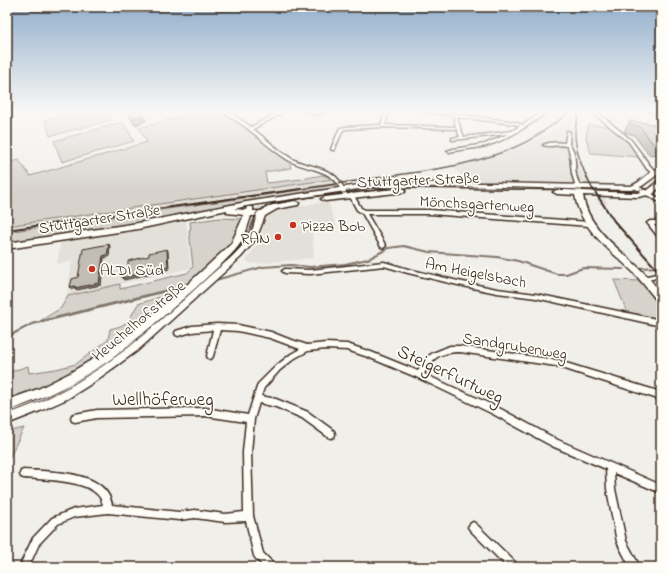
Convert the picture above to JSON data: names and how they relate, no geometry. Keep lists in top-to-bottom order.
{
  "streets": {
    "main road": ["Stuttgarter Straße", "Heuchelhofstraße"],
    "street": [
      "Mönchsgartenweg",
      "Am Heigelsbach",
      "Sandgrubenweg",
      "Steigerfurtweg",
      "Wellhöferweg"
    ]
  },
  "crossings": [
    ["Stuttgarter Straße", "Heuchelhofstraße"],
    ["Sandgrubenweg", "Steigerfurtweg"]
  ],
  "places": ["Pizza Bob", "RAN", "ALDI Süd"]
}
